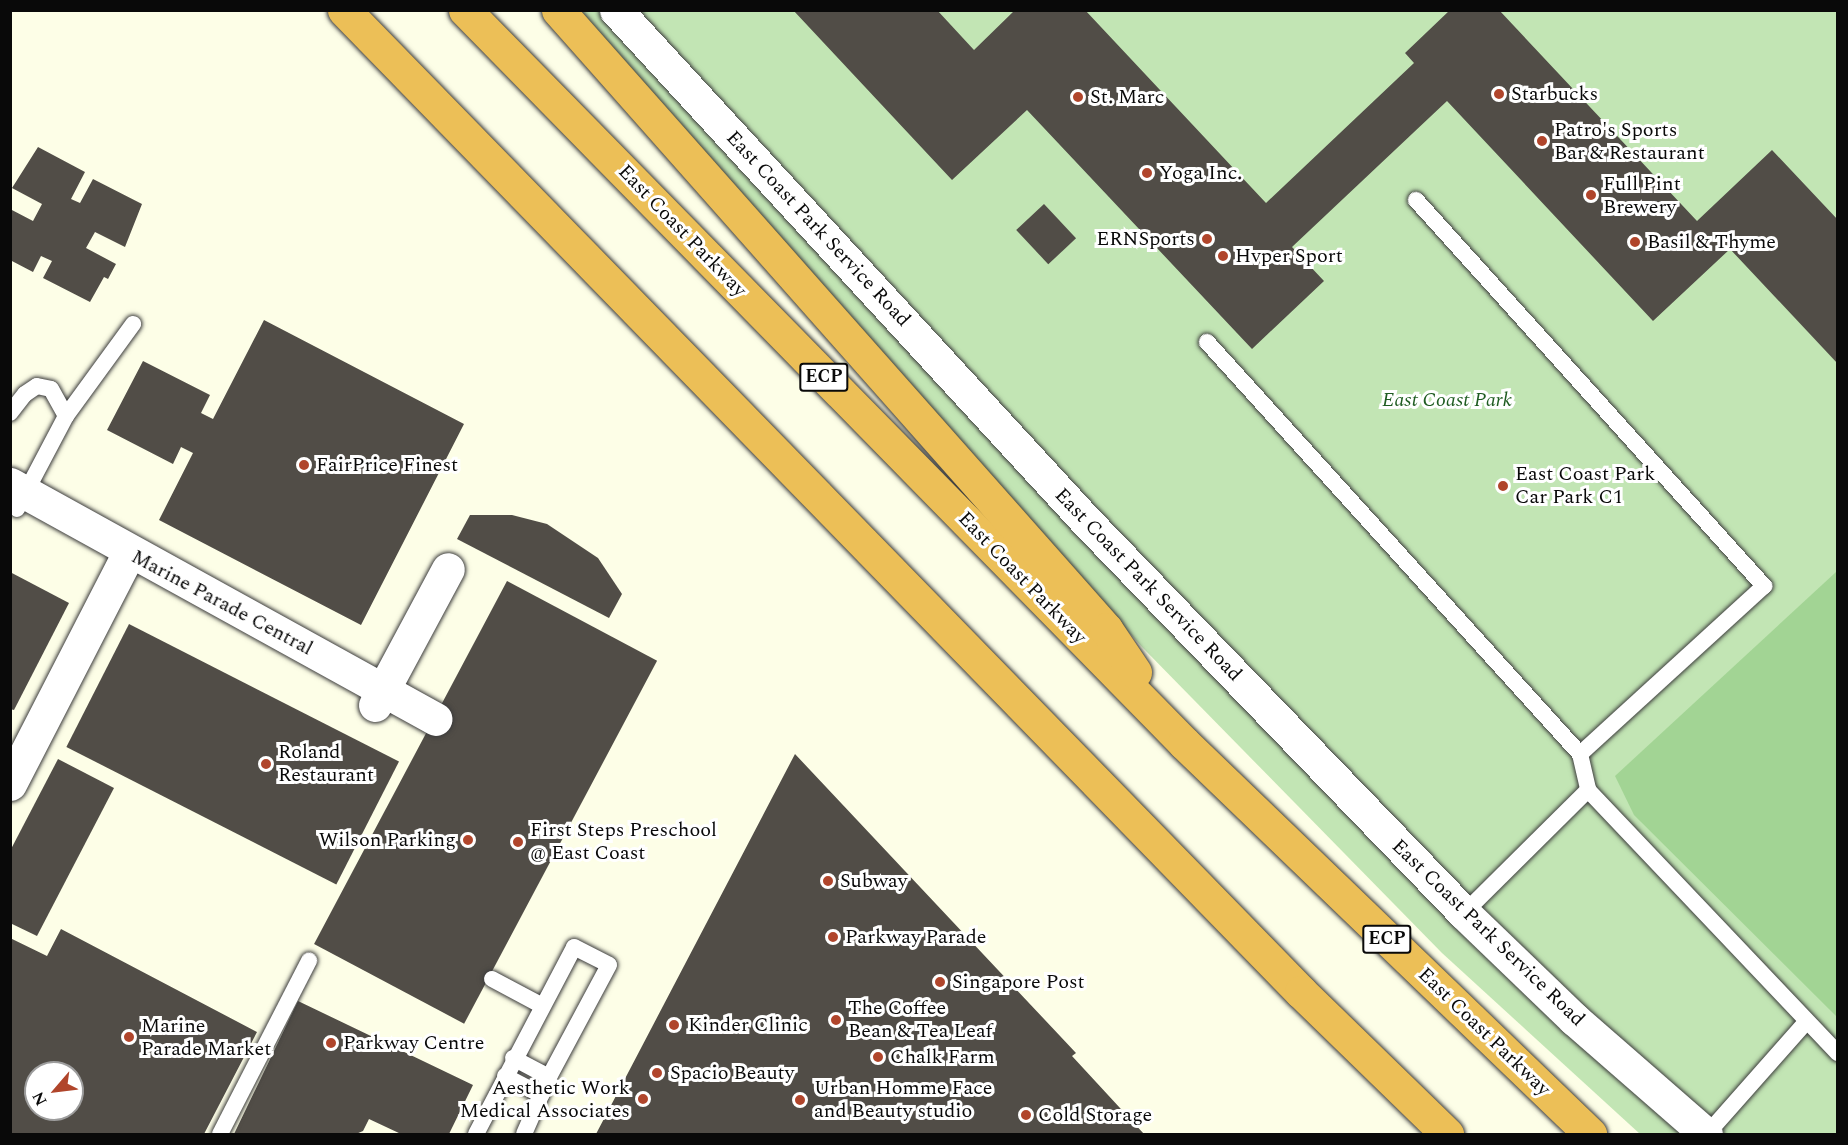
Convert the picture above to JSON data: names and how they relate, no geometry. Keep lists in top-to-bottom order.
{
  "streets": {
    "highway": ["East Coast Parkway", "ECP"],
    "street": ["East Coast Park Service Road", "Marine Parade Central"]
  },
  "crossings": [
    ["East Coast Parkway", "ECP"]
  ],
  "parks": ["East Coast Park"],
  "places": [
    "Starbucks",
    "St. Marc",
    "Patro's Sports Bar & Restaurant",
    "Yoga Inc.",
    "Full Pint Brewery",
    "ERNSports",
    "Basil & Thyme",
    "Hvper Sport",
    "FairPrice Finest",
    "East Coast Park Car Park C1",
    "Roland Restaurant",
    "Wilson Parking",
    "First Steps Preschool @ East Coast",
    "Subway",
    "Parkway Parade",
    "Singapore Post",
    "The Coffee Bean & Tea Leaf",
    "Kinder Clinic",
    "Marine Parade Market",
    "Parkway Centre",
    "Chalk Farm",
    "Spacio Beauty",
    "Aesthetic Work Medical Associates",
    "Urban Homme Face and Beauty studio",
    "Cold Storage"
  ],
  "north": "bottom left"
}
